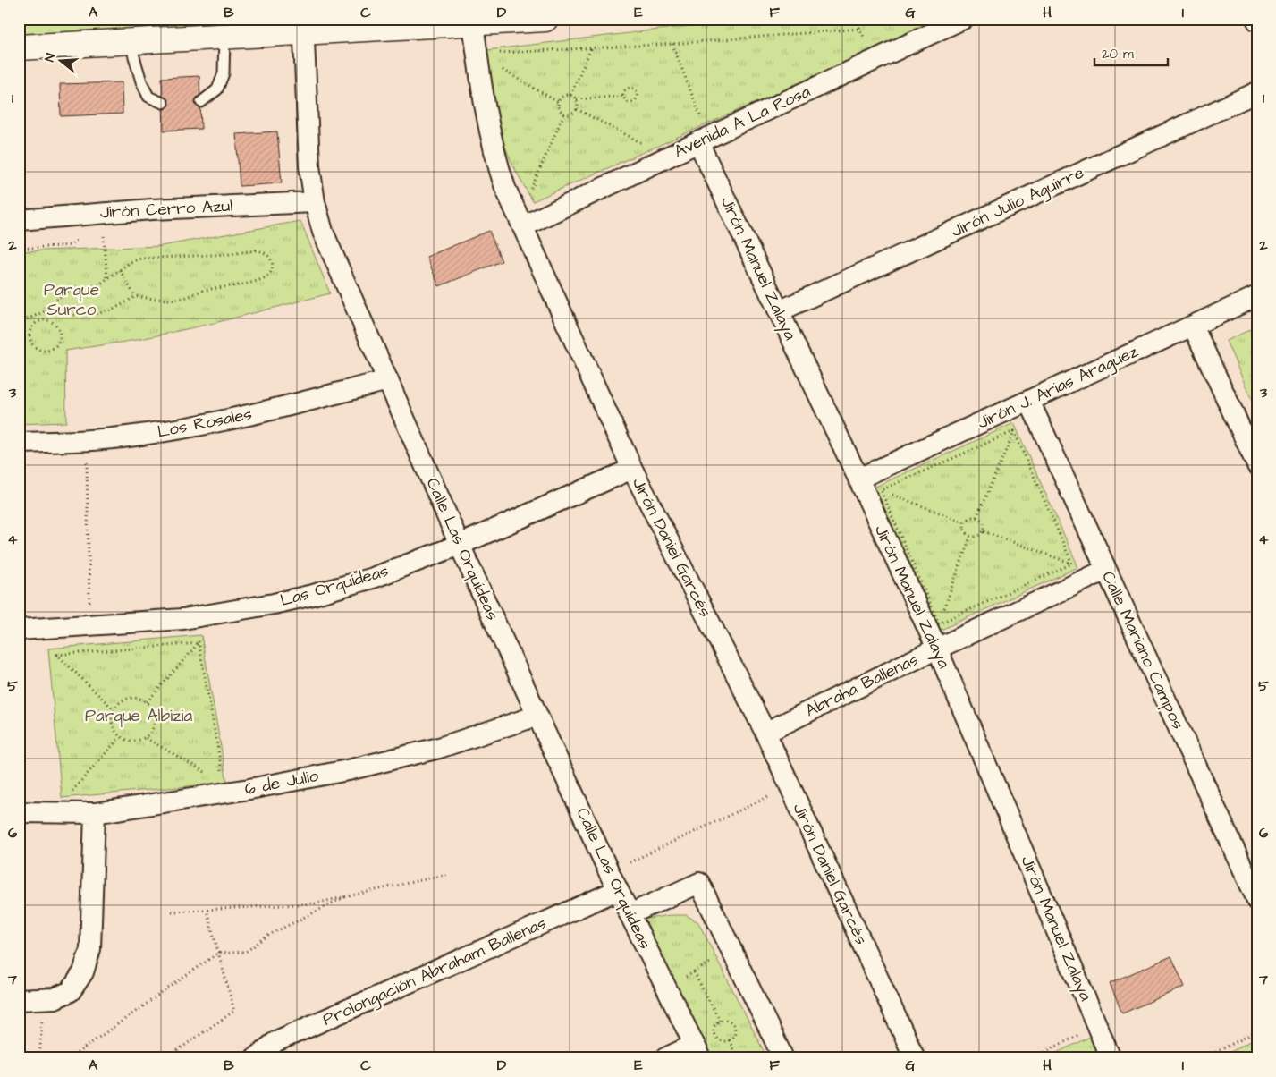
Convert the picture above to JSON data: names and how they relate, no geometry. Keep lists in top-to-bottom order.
{
  "streets": {
    "street": [
      "Avenida A La Rosa",
      "Jirón Julio Aguirre",
      "Jirón Cerro Azul",
      "Jirón Manuel Zalaya",
      "Jirón J. Arias Araguez",
      "Los Rosales",
      "Jirón Daniel Garcés",
      "Calle Las Orquídeas",
      "Las Orquídeas",
      "Calle Mariano Campos",
      "Abraha Ballenas",
      "6 de Julio",
      "Prolongación Abraham Ballenas"
    ]
  },
  "crossings": [
    ["Avenida A La Rosa", "Jirón Manuel Zalaya"],
    ["Avenida A La Rosa", "Jirón Daniel Garcés"],
    ["Jirón Julio Aguirre", "Jirón Manuel Zalaya"],
    ["Jirón Cerro Azul", "Calle Las Orquídeas"],
    ["Jirón Manuel Zalaya", "Jirón J. Arias Araguez"],
    ["Jirón Manuel Zalaya", "Abraha Ballenas"],
    ["Jirón J. Arias Araguez", "Calle Mariano Campos"],
    ["Los Rosales", "Calle Las Orquídeas"],
    ["Jirón Daniel Garcés", "Las Orquídeas"],
    ["Jirón Daniel Garcés", "Abraha Ballenas"],
    ["Calle Las Orquídeas", "Las Orquídeas"],
    ["Calle Las Orquídeas", "6 de Julio"],
    ["Calle Las Orquídeas", "Prolongación Abraham Ballenas"],
    ["Calle Mariano Campos", "Abraha Ballenas"]
  ],
  "parks": ["Parque Surco", "Parque Albizia"],
  "scale_bar": "20 m",
  "north": "left",
  "grid": {
    "columns": [
      "A",
      "B",
      "C",
      "D",
      "E",
      "F",
      "G",
      "H",
      "I"
    ],
    "rows": [
      "1",
      "2",
      "3",
      "4",
      "5",
      "6",
      "7"
    ]
  }
}
